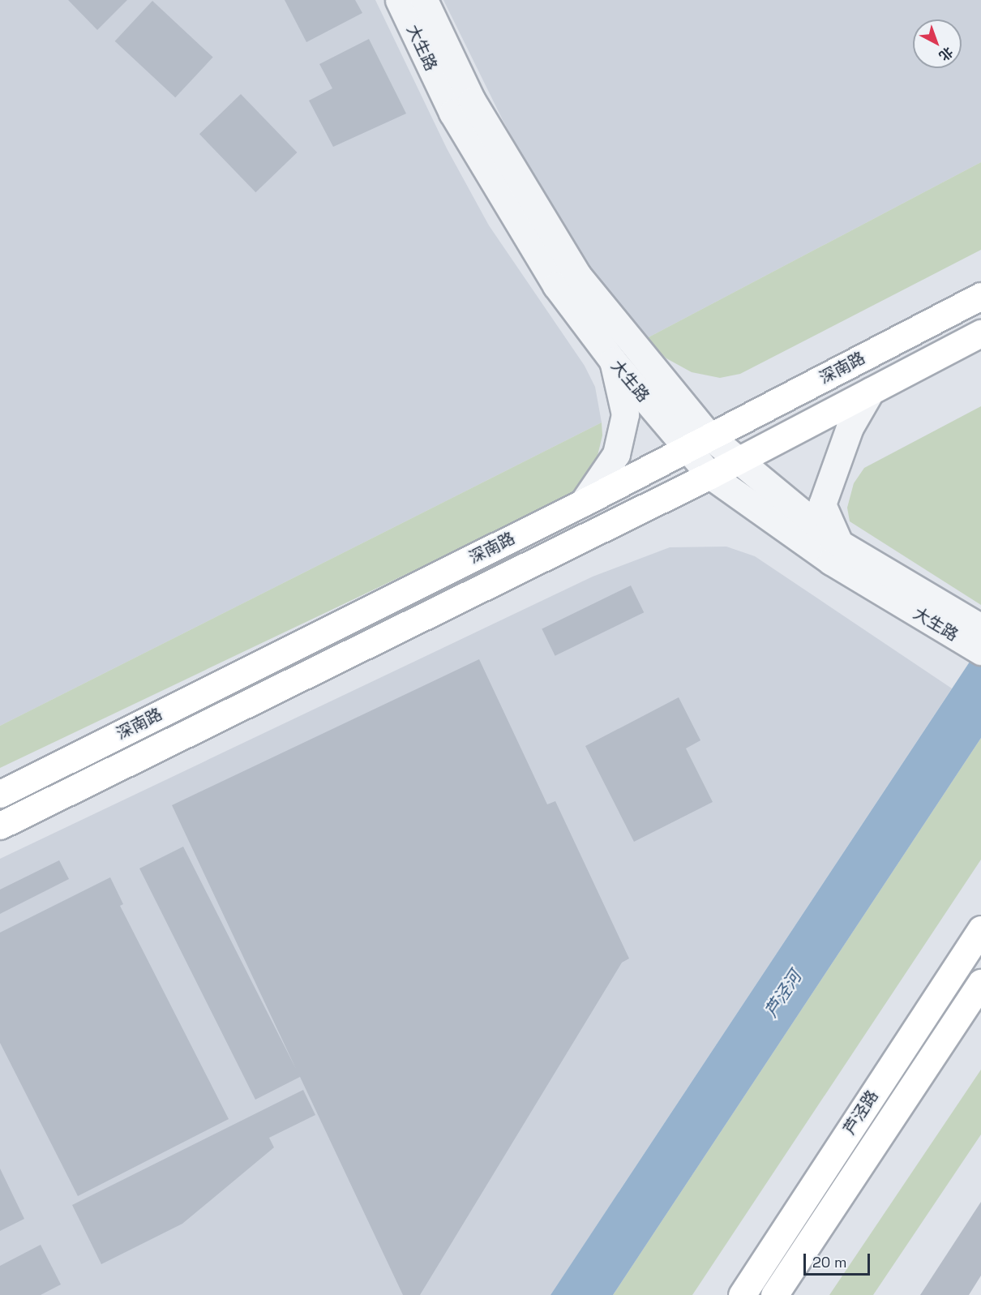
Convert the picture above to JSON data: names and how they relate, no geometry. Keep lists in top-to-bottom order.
{
  "streets": {
    "main road": ["深南路", "芦泾路"],
    "street": ["大生路"]
  },
  "crossings": [
    ["大生路", "深南路"]
  ],
  "water": ["芦泾河"],
  "scale_bar": "20 m",
  "north": "bottom right"
}
